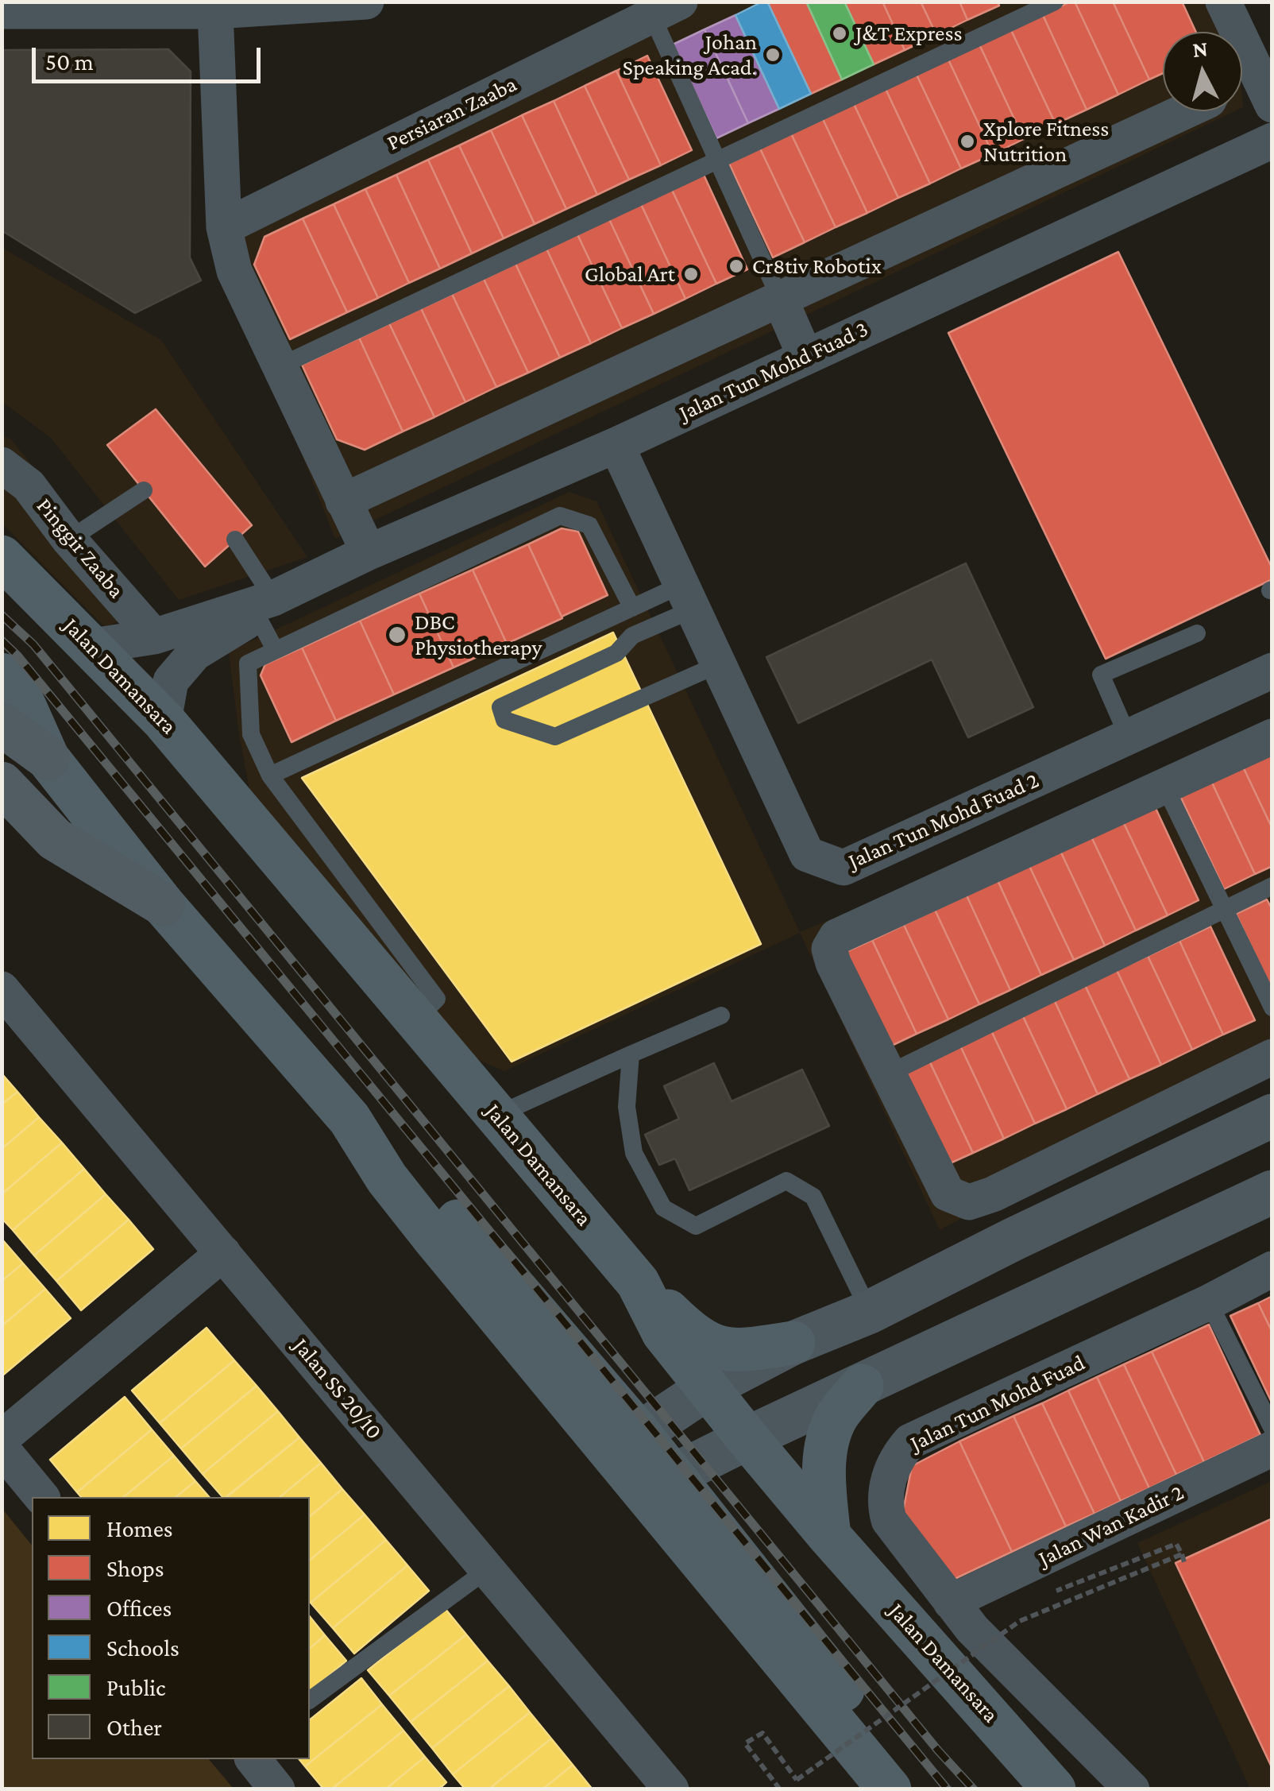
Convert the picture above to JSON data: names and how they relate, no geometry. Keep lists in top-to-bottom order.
{
  "streets": {
    "main road": ["Jalan Damansara"],
    "street": [
      "Persiaran Zaaba",
      "Jalan Tun Mohd Fuad 3",
      "Pinggir Zaaba",
      "Jalan Tun Mohd Fuad 2",
      "Jalan SS 20/10",
      "Jalan Tun Mohd Fuad",
      "Jalan Wan Kadir 2"
    ]
  },
  "crossings": [
    ["Jalan Tun Mohd Fuad 3", "Pinggir Zaaba"],
    ["Jalan Tun Mohd Fuad 3", "Jalan Damansara"],
    ["Jalan Tun Mohd Fuad 3", "Jalan Tun Mohd Fuad 2"],
    ["Jalan Tun Mohd Fuad", "Jalan Wan Kadir 2"]
  ],
  "places": [
    "J&T Express",
    "Johan Speaking Acad.",
    "Xplore Fitness Nutrition",
    "Cr8tiv Robotix",
    "Global Art",
    "DBC Physiotherapy"
  ],
  "legend": [
    "Homes",
    "Shops",
    "Offices",
    "Schools",
    "Public",
    "Other"
  ],
  "scale_bar": "50 m",
  "north": "top"
}
